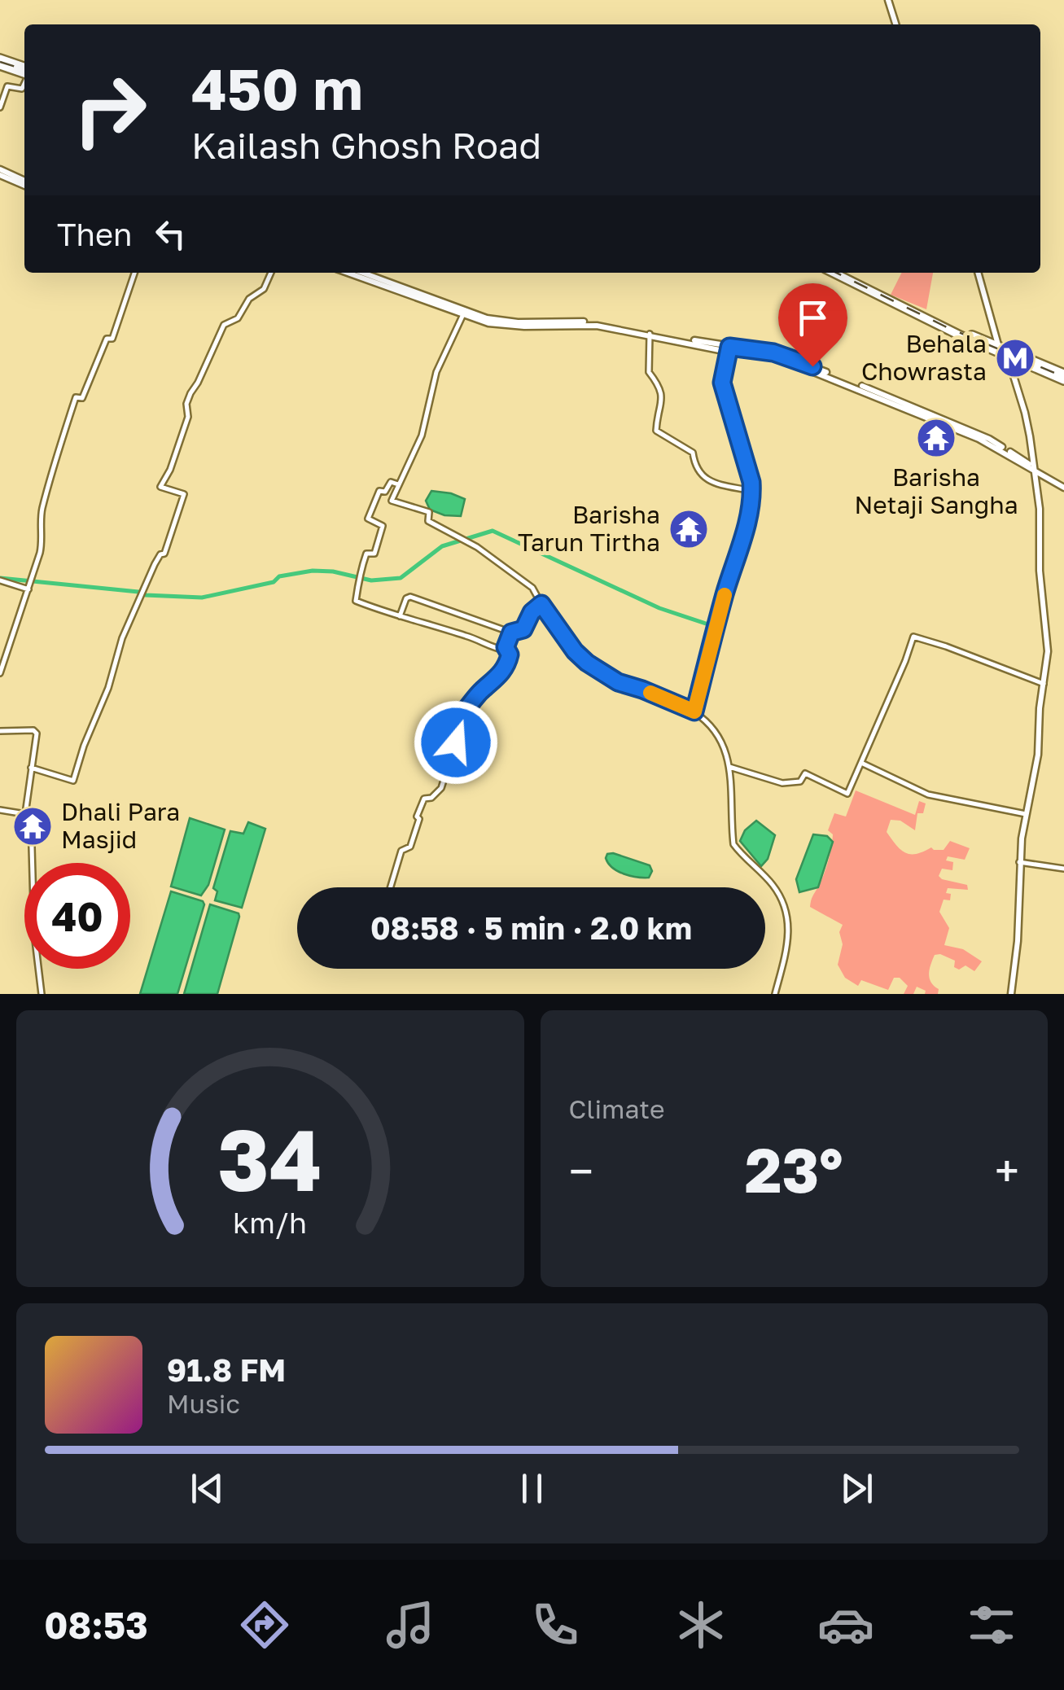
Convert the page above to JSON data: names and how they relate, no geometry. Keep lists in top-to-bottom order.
{
  "places": {
    "metro station": ["Behala Chowrasta"],
    "temple": ["Barisha Netaji Sangha", "Barisha Tarun Tirtha", "Dhali Para Masjid"]
  },
  "page": {
    "turn": ["450 m", "Kailash Ghosh Road"],
    "then": "Then",
    "limit": "40",
    "trip": "08:58 · 5 min · 2.0 km",
    "tile": "Climate",
    "heat": ["−", "23°", "+"],
    "song": ["91.8 FM", "Music"],
    "tabs": "08:53",
    "gauge": ["34", "km/h"]
  }
}
